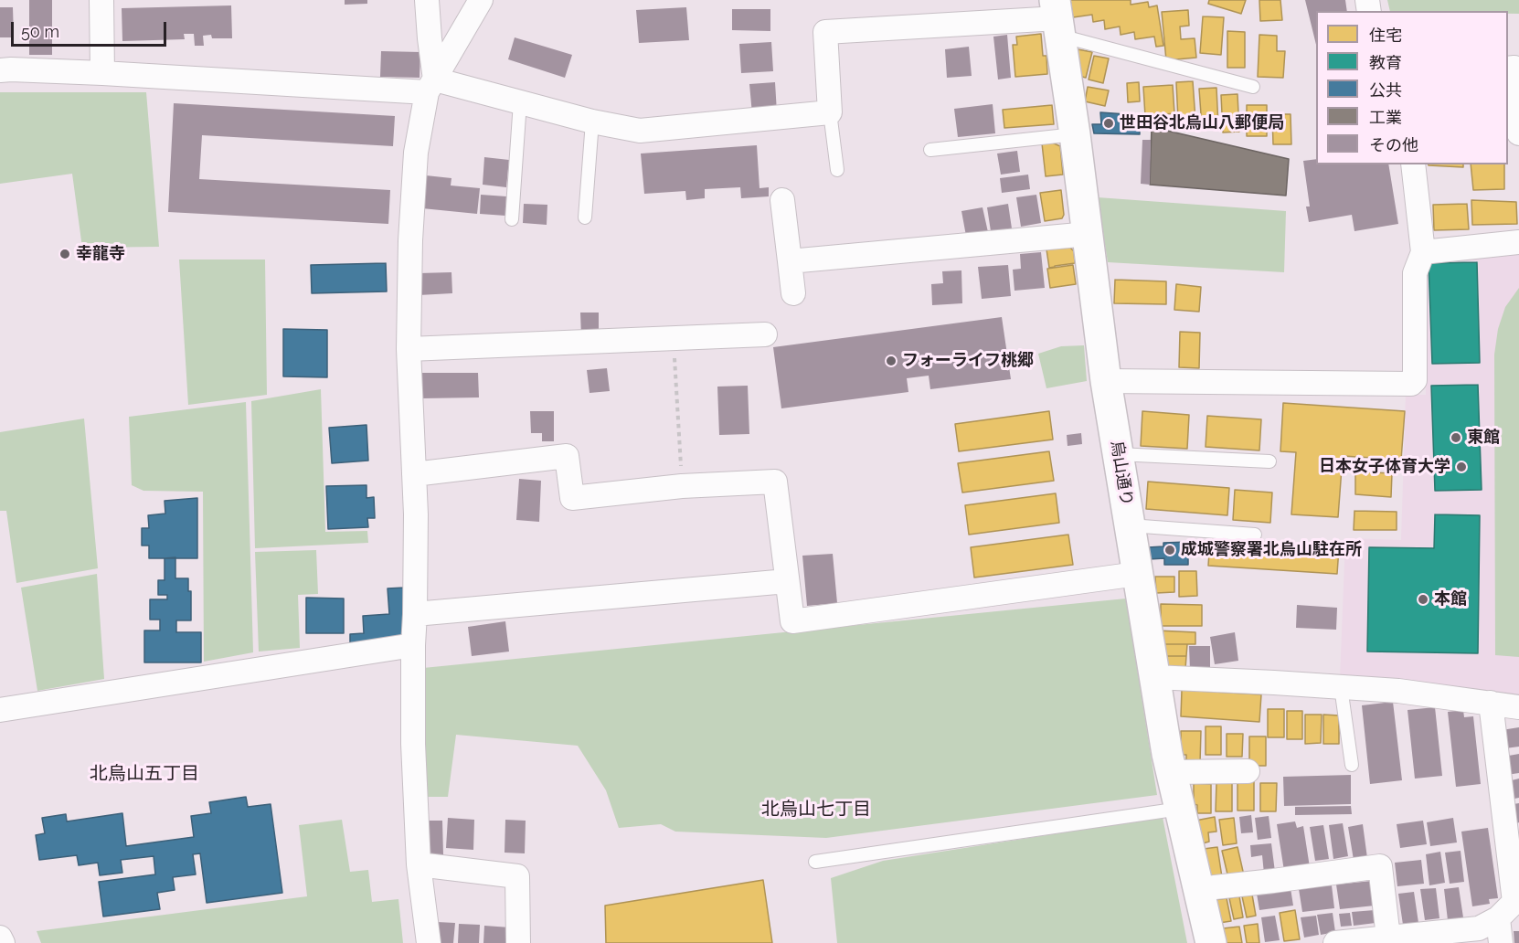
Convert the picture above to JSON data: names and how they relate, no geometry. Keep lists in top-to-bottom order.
{
  "streets": {
    "street": ["烏山通り"]
  },
  "districts": ["北烏山五丁目", "北烏山七丁目"],
  "places": [
    "世田谷北烏山八郵便局",
    "幸龍寺",
    "フォーライフ桃郷",
    "東館",
    "日本女子体育大学",
    "成城警察署北烏山駐在所",
    "本館"
  ],
  "legend": [
    "住宅",
    "教育",
    "公共",
    "工業",
    "その他"
  ],
  "scale_bar": "50 m"
}
